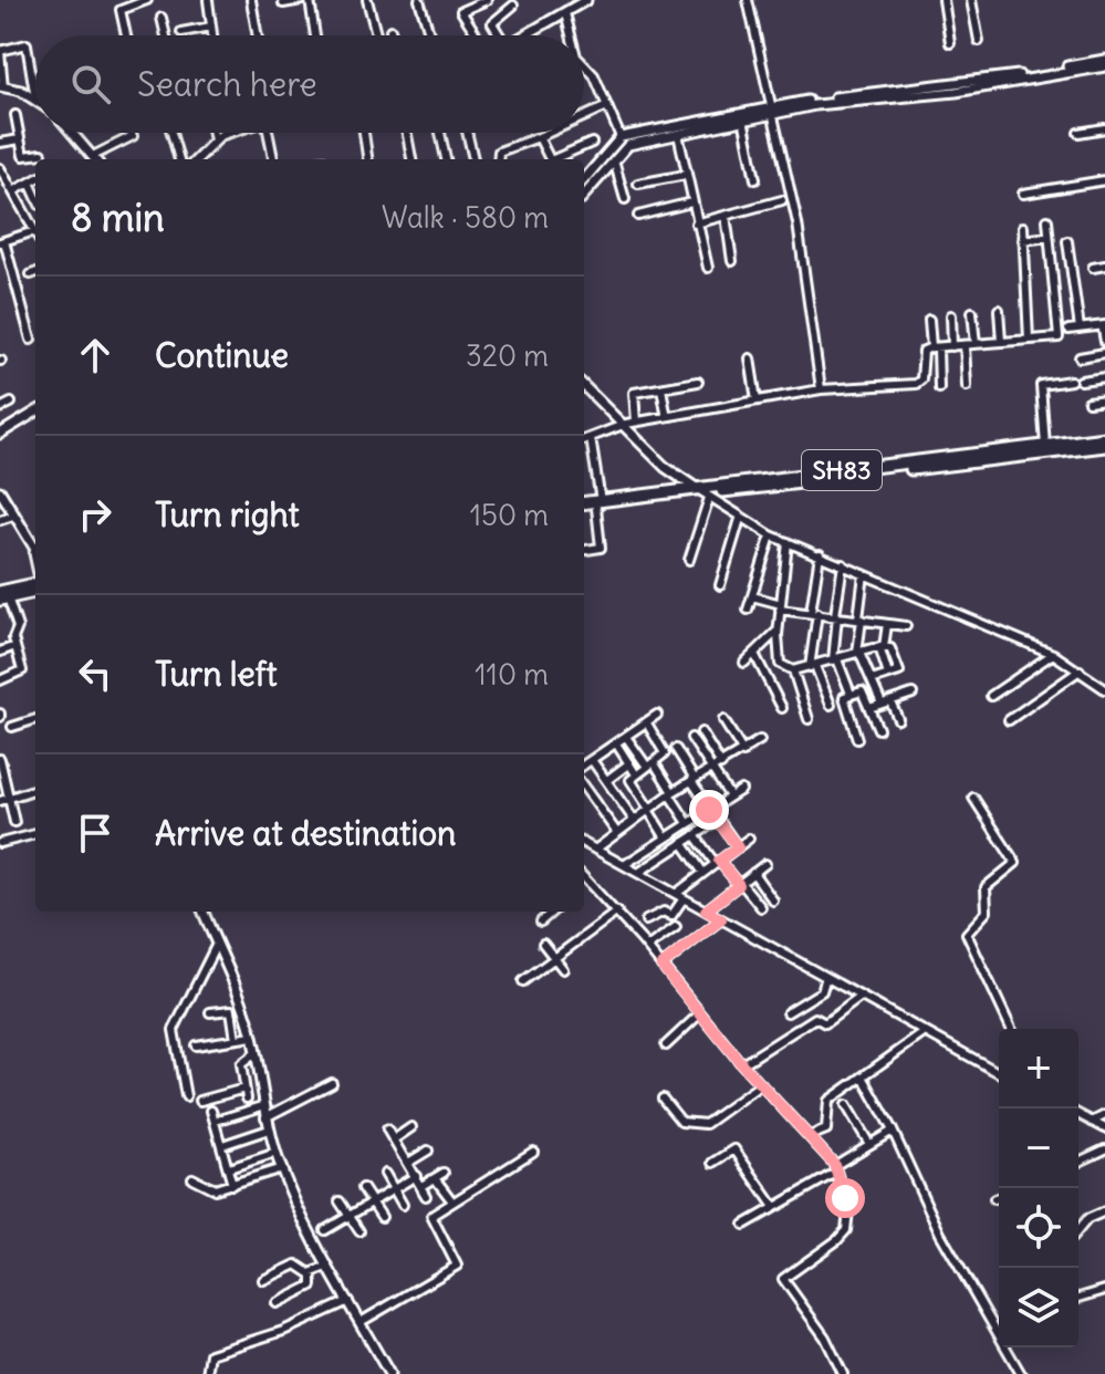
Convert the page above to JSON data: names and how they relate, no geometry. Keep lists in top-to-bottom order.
{
  "streets": {
    "main road": ["SH83"]
  },
  "page": {
    "search": "Search here",
    "heading": ["8 min", "Walk · 580 m"],
    "list": [
      ["Continue", "320 m"],
      ["Turn right", "150 m"],
      ["Turn left", "110 m"],
      "Arrive at destination"
    ],
    "map_buttons": ["+", "−"]
  }
}
